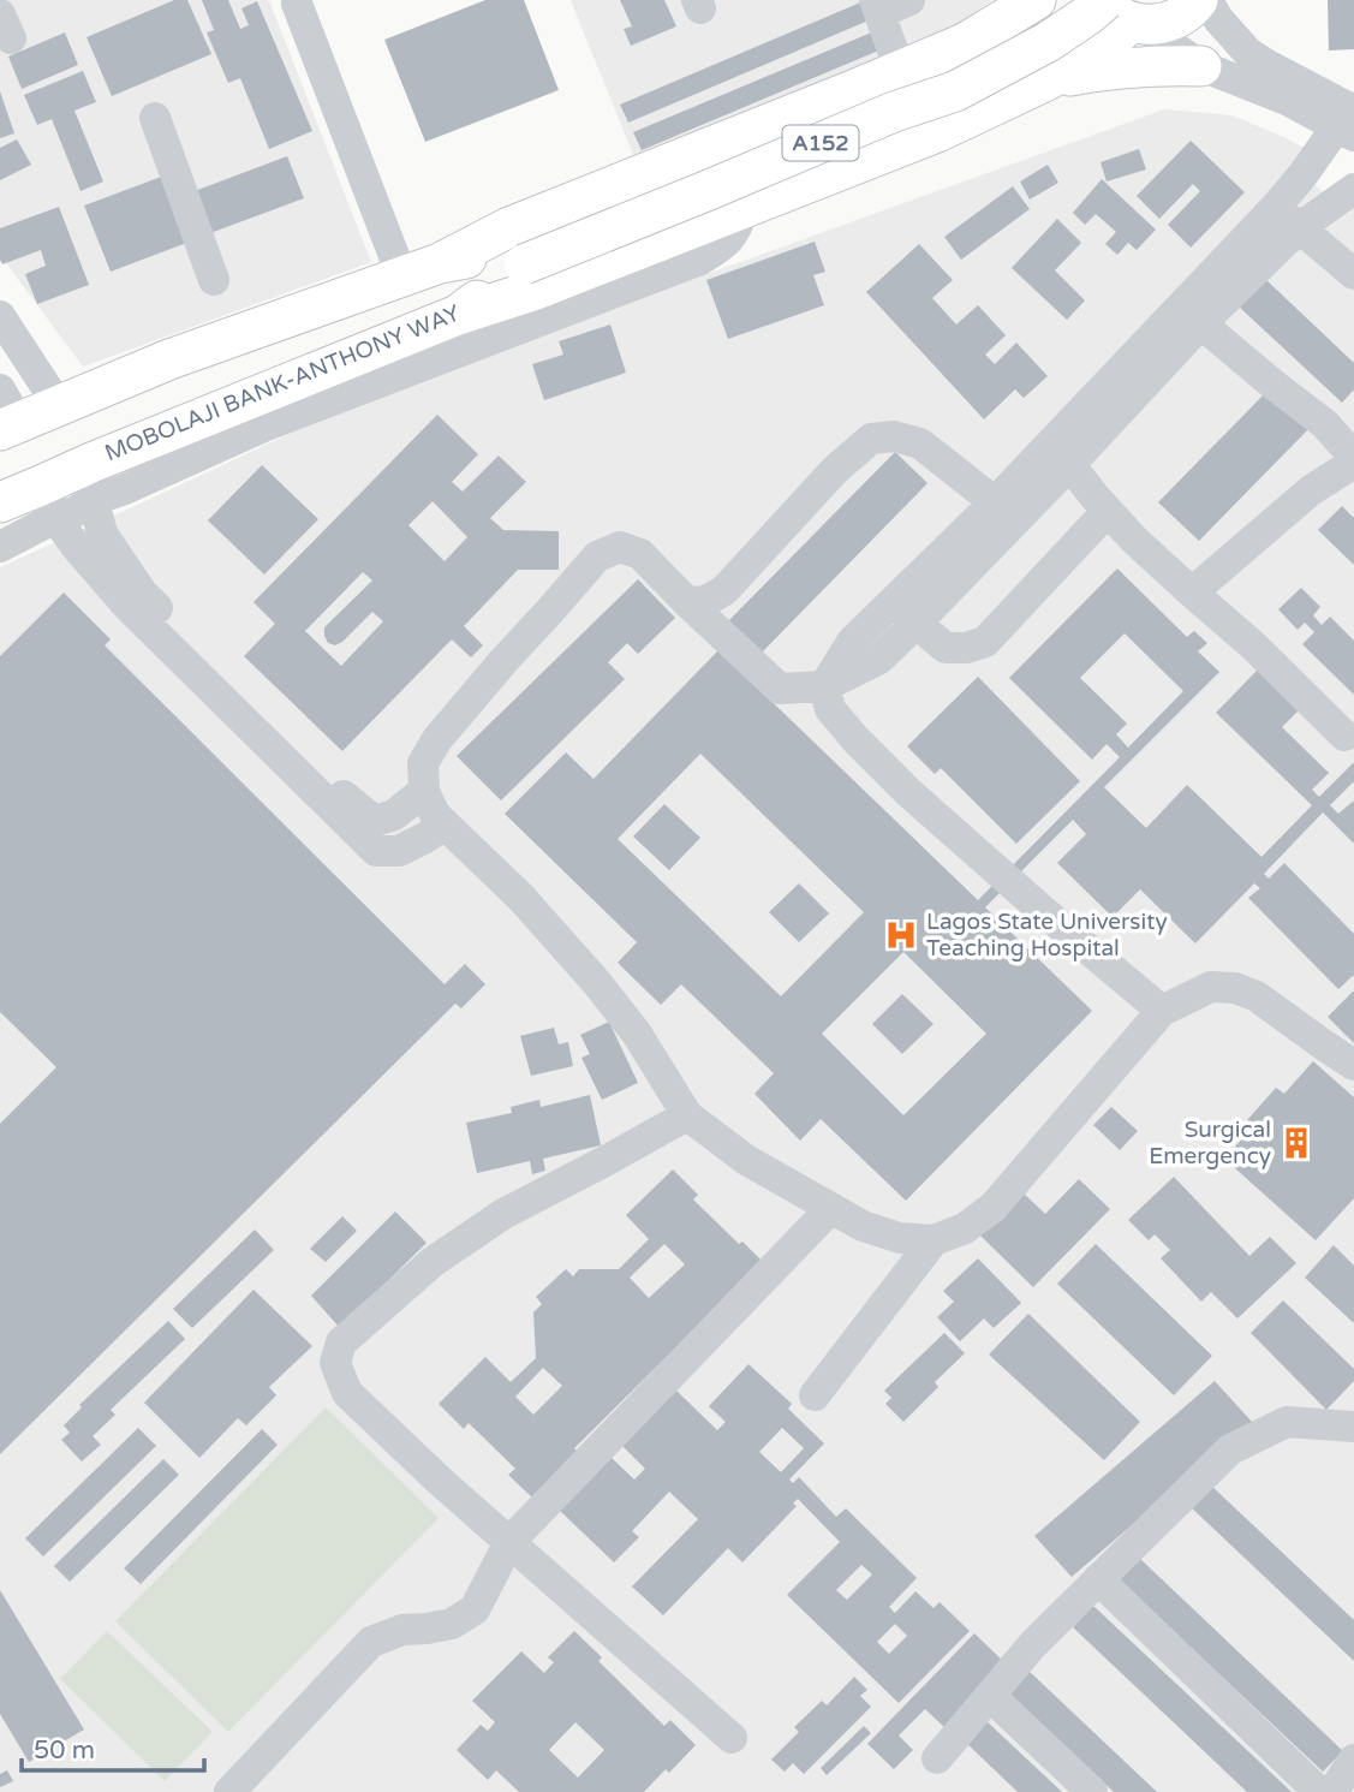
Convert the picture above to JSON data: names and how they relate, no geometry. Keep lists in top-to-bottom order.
{
  "streets": {
    "main road": ["A152", "MOBOLAJI BANK-ANTHONY WAY"]
  },
  "places": {
    "hospital": ["Lagos State University Teaching Hospital"],
    "building": ["Surgical Emergency"]
  },
  "scale_bar": "50 m"
}
